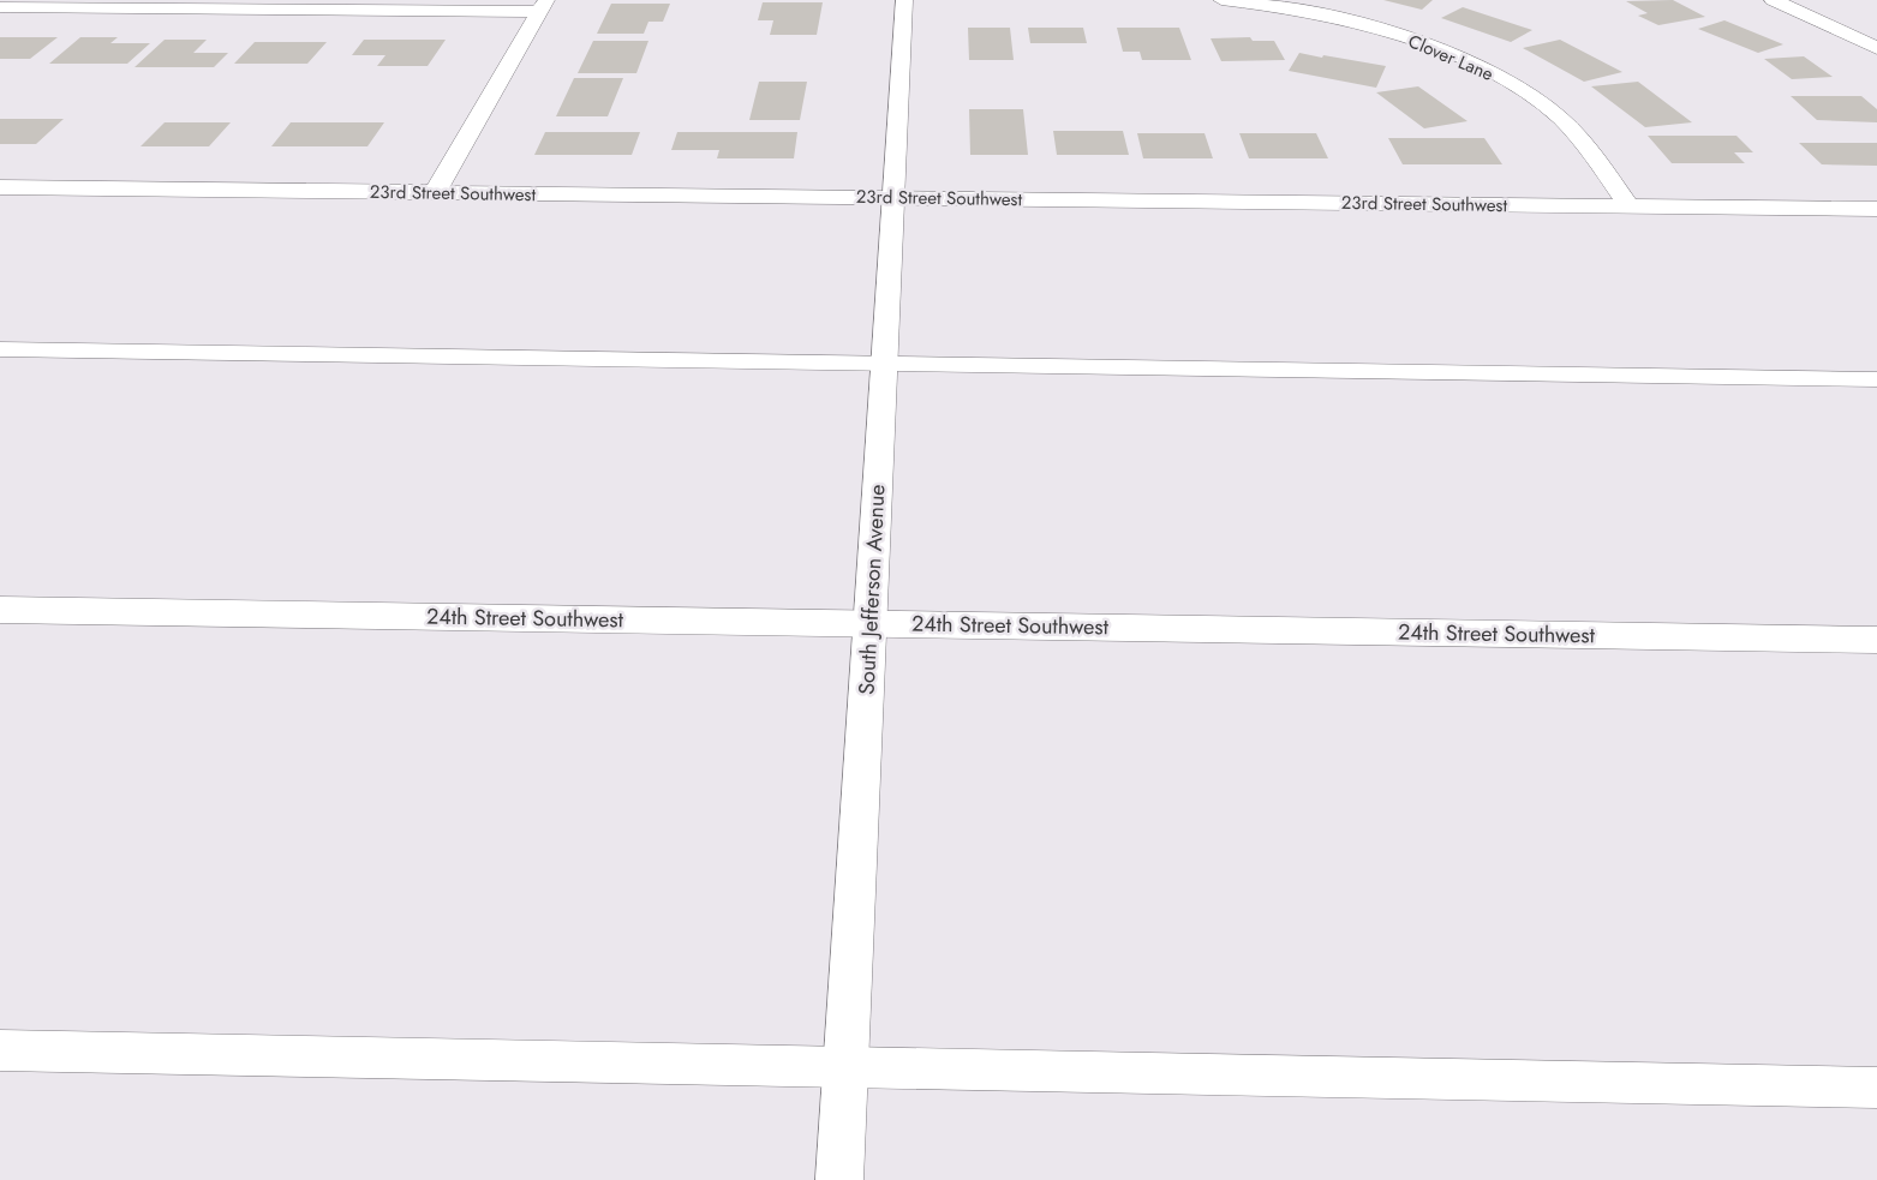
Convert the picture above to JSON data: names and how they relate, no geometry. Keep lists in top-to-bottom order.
{
  "streets": {
    "street": [
      "Clover Lane",
      "23rd Street Southwest",
      "South Jefferson Avenue",
      "24th Street Southwest"
    ]
  },
  "crossings": [
    ["Clover Lane", "23rd Street Southwest"],
    ["23rd Street Southwest", "South Jefferson Avenue"],
    ["South Jefferson Avenue", "24th Street Southwest"]
  ]
}
